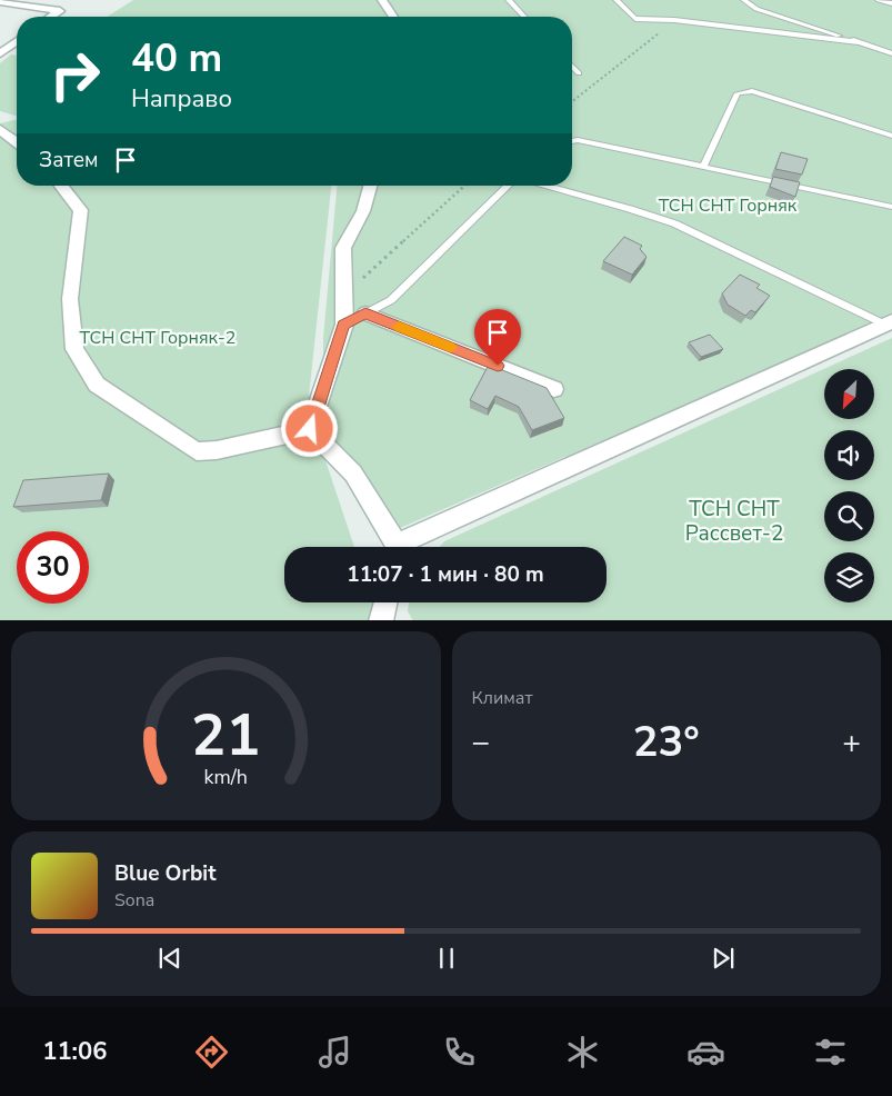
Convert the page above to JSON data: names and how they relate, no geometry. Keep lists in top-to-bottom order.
{
  "parks": ["ТСН СНТ Горняк", "ТСН СНТ Горняк-2", "ТСН СНТ Рассвет-2"],
  "north": "bottom left",
  "page": {
    "turn": ["40 m", "Направо"],
    "then": "Затем",
    "limit": "30",
    "trip": "11:07 · 1 мин · 80 m",
    "tile": "Климат",
    "heat": ["−", "23°", "+"],
    "song": ["Blue Orbit", "Sona"],
    "tabs": "11:06",
    "gauge": ["21", "km/h"]
  }
}
